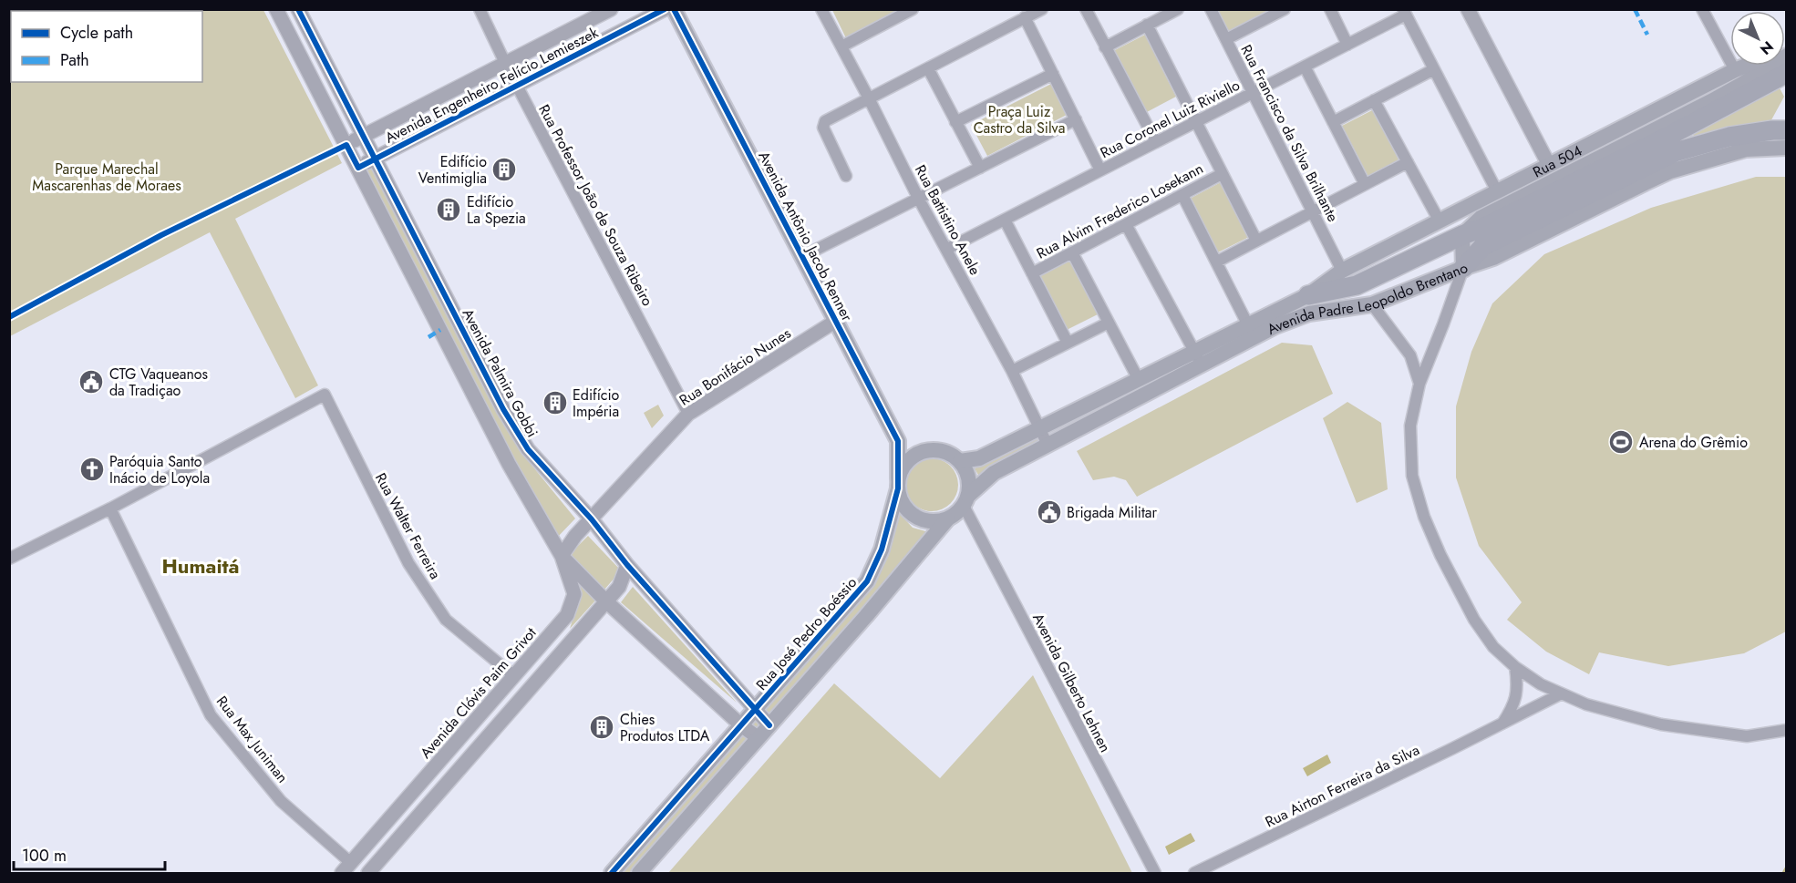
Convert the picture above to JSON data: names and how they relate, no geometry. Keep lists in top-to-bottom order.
{
  "streets": {
    "main road": [
      "Rua 504",
      "Avenida Antônio Jacob Renner",
      "Avenida Padre Leopoldo Brentano",
      "Rua José Pedro Boéssio"
    ],
    "street": [
      "Avenida Engenheiro Felício Lemieszek",
      "Rua Coronel Luiz Riviello",
      "Rua Francisco da Silva Brilhante",
      "Rua Professor João de Souza Ribeiro",
      "Rua Alvim Frederico Losekann",
      "Rua Battistino Anele",
      "Rua Bonifácio Nunes",
      "Avenida Palmira Gobbi",
      "Rua Walter Ferreira",
      "Avenida Gilberto Lehnen",
      "Avenida Clóvis Paim Grivot",
      "Rua Max Juniman",
      "Rua Airton Ferreira da Silva"
    ]
  },
  "crossings": [
    ["Avenida Engenheiro Felício Lemieszek", "Rua Professor João de Souza Ribeiro"],
    ["Avenida Engenheiro Felício Lemieszek", "Avenida Palmira Gobbi"],
    ["Rua Coronel Luiz Riviello", "Rua Francisco da Silva Brilhante"],
    ["Rua Coronel Luiz Riviello", "Rua Battistino Anele"],
    ["Rua Francisco da Silva Brilhante", "Rua 504"],
    ["Rua Francisco da Silva Brilhante", "Avenida Padre Leopoldo Brentano"],
    ["Rua 504", "Avenida Padre Leopoldo Brentano"],
    ["Rua Professor João de Souza Ribeiro", "Rua Bonifácio Nunes"],
    ["Rua Battistino Anele", "Avenida Padre Leopoldo Brentano"],
    ["Avenida Antônio Jacob Renner", "Avenida Padre Leopoldo Brentano"],
    ["Avenida Antônio Jacob Renner", "Rua Bonifácio Nunes"],
    ["Avenida Antônio Jacob Renner", "Rua José Pedro Boéssio"],
    ["Avenida Antônio Jacob Renner", "Avenida Gilberto Lehnen"],
    ["Avenida Padre Leopoldo Brentano", "Rua José Pedro Boéssio"],
    ["Avenida Padre Leopoldo Brentano", "Avenida Gilberto Lehnen"],
    ["Rua Bonifácio Nunes", "Avenida Palmira Gobbi"],
    ["Avenida Palmira Gobbi", "Rua José Pedro Boéssio"],
    ["Rua Walter Ferreira", "Avenida Clóvis Paim Grivot"],
    ["Rua Walter Ferreira", "Rua Max Juniman"],
    ["Rua José Pedro Boéssio", "Avenida Gilberto Lehnen"],
    ["Avenida Clóvis Paim Grivot", "Rua Max Juniman"]
  ],
  "districts": ["Humaitá"],
  "parks": ["Praça Luiz Castro da Silva", "Parque Marechal Mascarenhas de Moraes"],
  "places": {
    "building": [
      "Edifício Ventimiglia",
      "Edifício La Spezia",
      "Edifício Impéria",
      "Chies Produtos LTDA"
    ],
    "public building": ["CTG Vaqueanos da Tradiçao", "Brigada Militar"],
    "sports": ["Arena do Grêmio"],
    "church": ["Paróquia Santo Inácio de Loyola"]
  },
  "legend": ["Cycle path", "Path"],
  "scale_bar": "100 m",
  "north": "bottom right"
}
